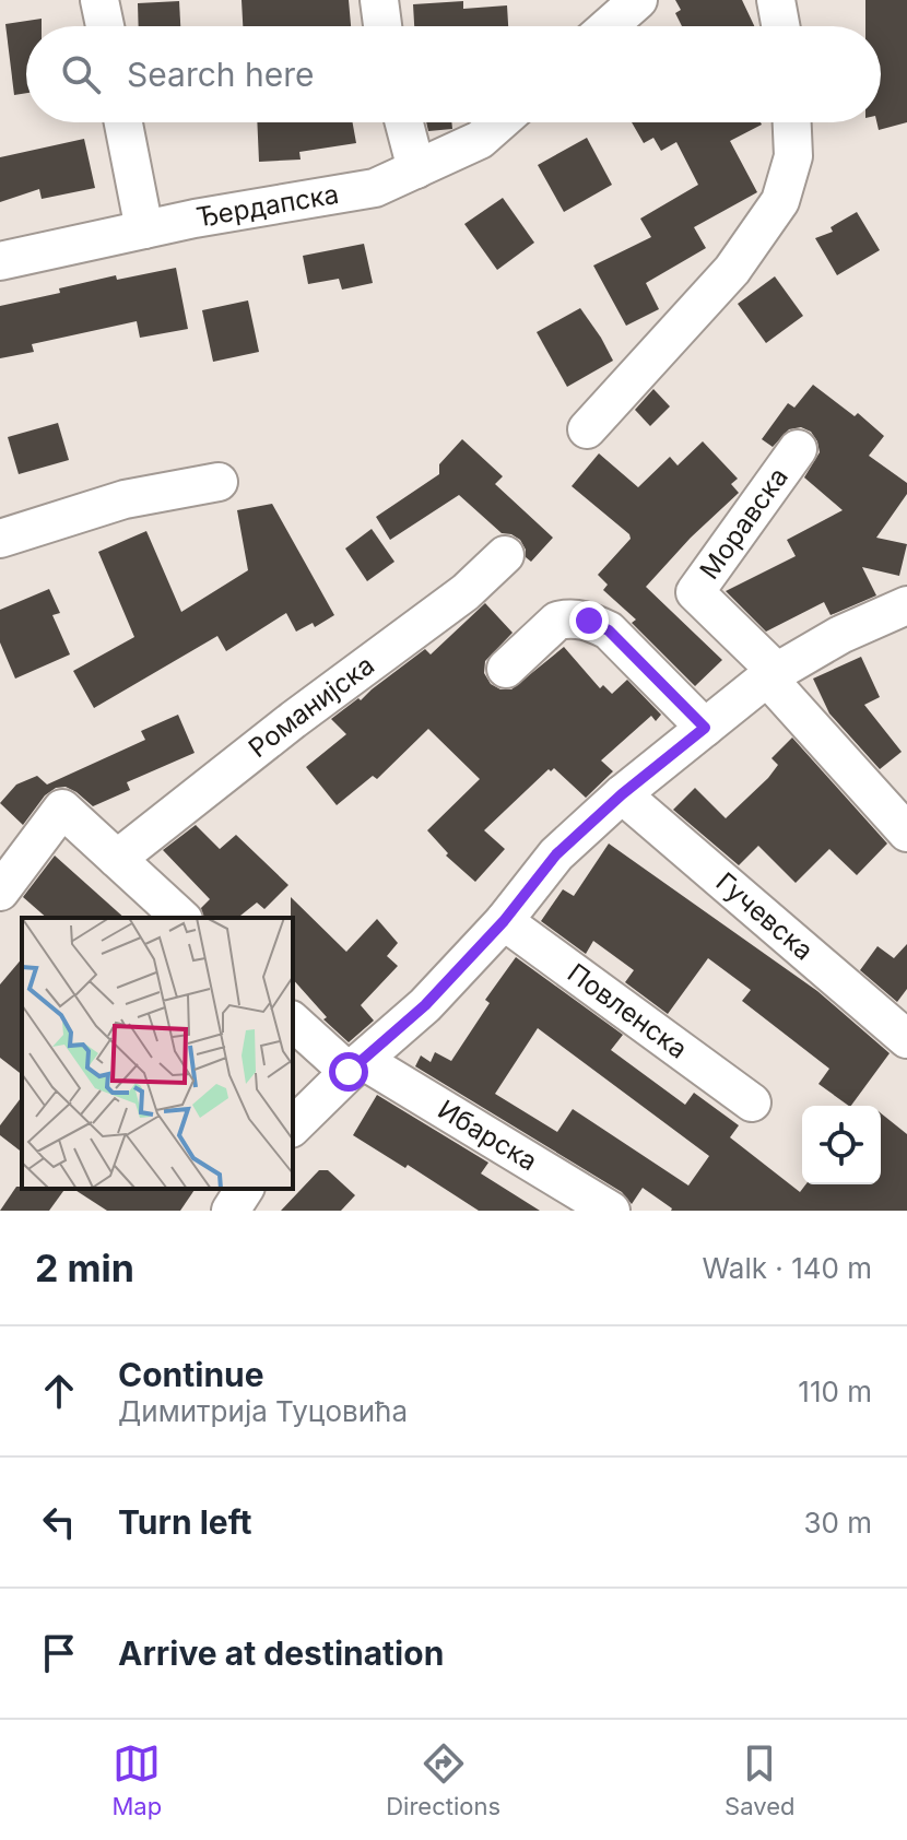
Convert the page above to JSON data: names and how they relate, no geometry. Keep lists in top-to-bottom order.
{
  "streets": {
    "street": [
      "Ђердапска",
      "Моравска",
      "Романијска",
      "Гучевска",
      "Повленска",
      "Ибарска"
    ]
  },
  "page": {
    "search": "Search here",
    "heading": ["2 min", "Walk · 140 m"],
    "list": [
      ["Continue", "Димитрија Туцовића", "110 m"],
      ["Turn left", "30 m"],
      "Arrive at destination"
    ],
    "nav": ["Map", "Directions", "Saved"]
  }
}
